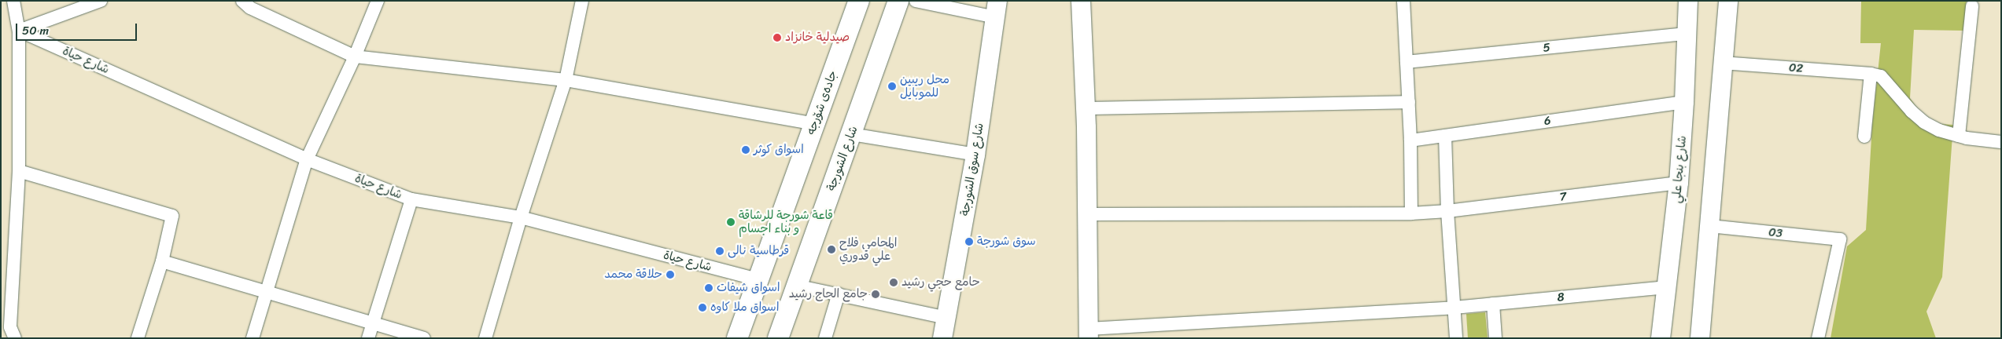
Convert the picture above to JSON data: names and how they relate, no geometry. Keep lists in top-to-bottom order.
{
  "streets": {
    "main road": [
      "جادەی شۆرجە",
      "شارع الشورجة",
      "شارع سوق الشورجة",
      "شارع بنجا علي"
    ],
    "street": [
      "5",
      "شارع حياة",
      "02",
      "6",
      "7",
      "03",
      "8"
    ]
  },
  "crossings": [
    ["5", "شارع بنجا علي"],
    ["شارع حياة", "جادەی شۆرجە"],
    ["6", "شارع بنجا علي"],
    ["شارع بنجا علي", "7"],
    ["شارع بنجا علي", "8"]
  ],
  "places": [
    "صيدلية خانزاد",
    "محل ريبين للموبايل",
    "اسواق كوثر",
    "قاعة شورجة للرشاقة و بناء اجسام",
    "سوق شورجة",
    "المحامي فلاح علي قدوري",
    "قرطاسية نالى",
    "حلاقة محمد",
    "حامع حجي رشيد",
    "اسواق شيفات",
    "جامع الحاج رشيد",
    "اسواق ملا كاوه"
  ],
  "scale_bar": "50 m"
}
